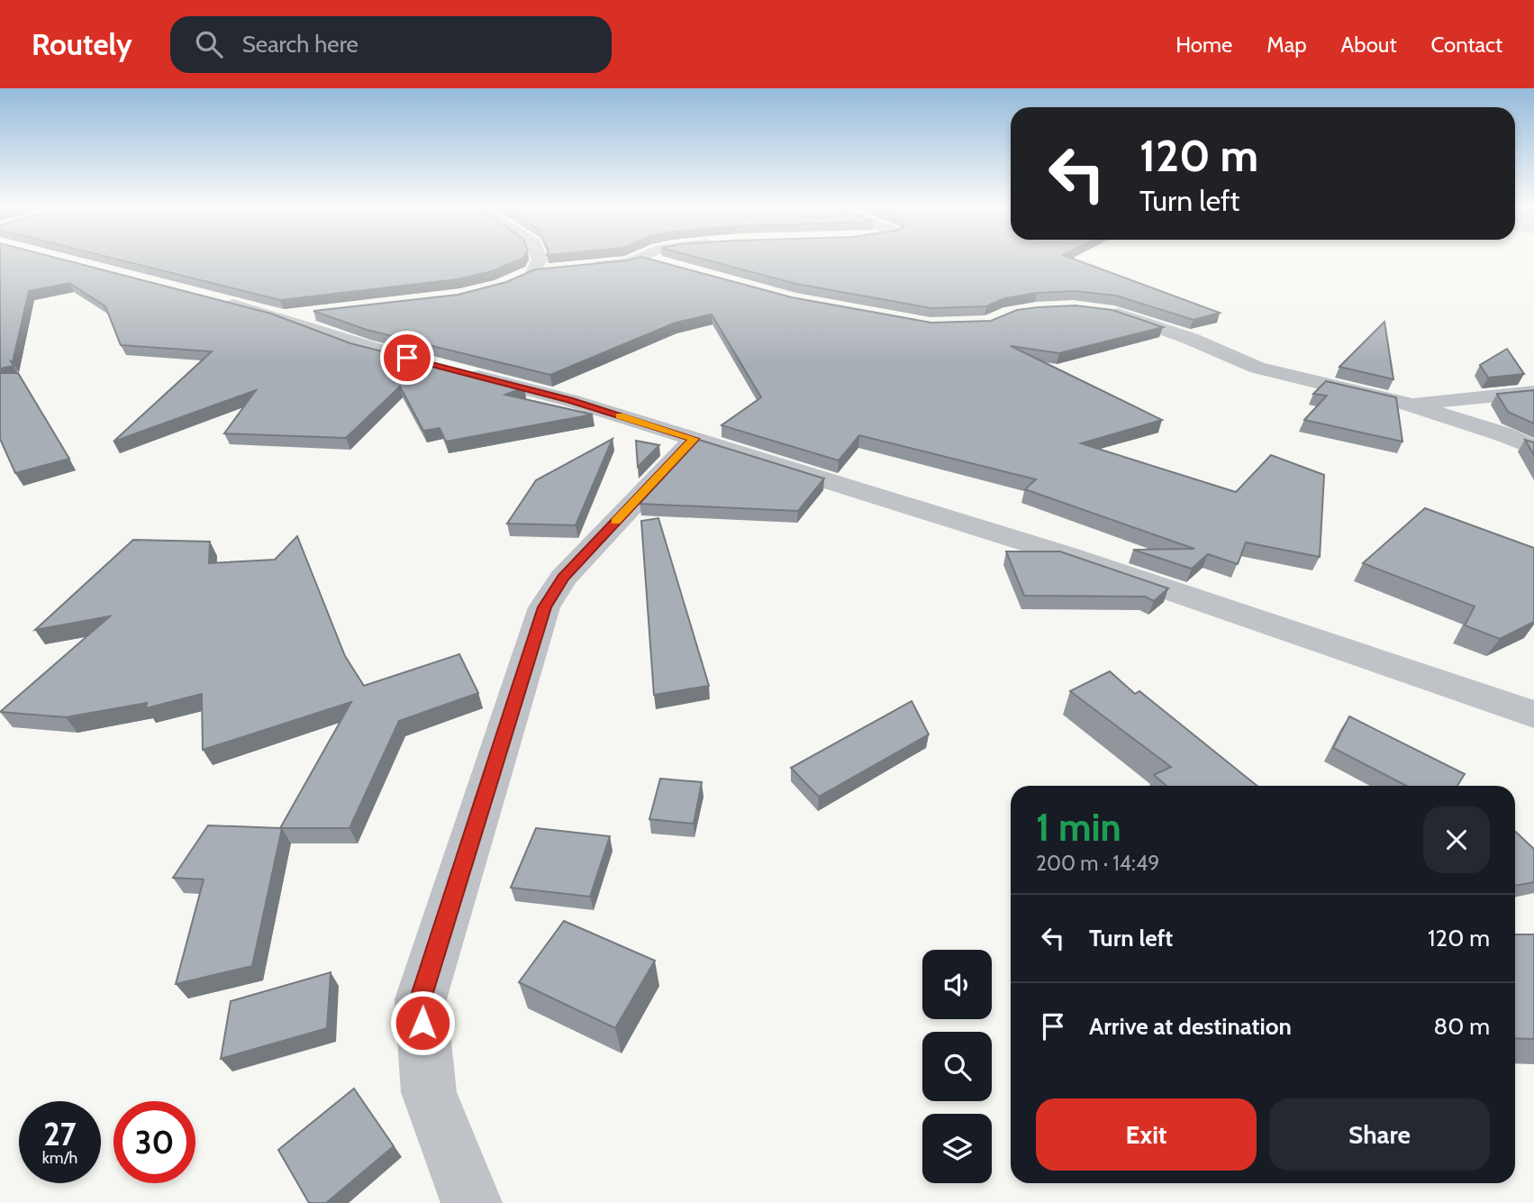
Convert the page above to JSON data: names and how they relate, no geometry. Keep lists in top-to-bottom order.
{
  "page": {
    "header": "Routely",
    "search": "Search here",
    "nav": [
      "Home",
      "Map",
      "About",
      "Contact"
    ],
    "turn": ["120 m", "Turn left"],
    "heading": ["1 min", "200 m · 14:49"],
    "list": [
      {
        "name": "Turn left",
        "value": "120 m"
      },
      {
        "name": "Arrive at destination",
        "value": "80 m"
      }
    ],
    "buttons": ["Exit", "Share"],
    "speed": "27 km/h",
    "limit": "30"
  }
}
